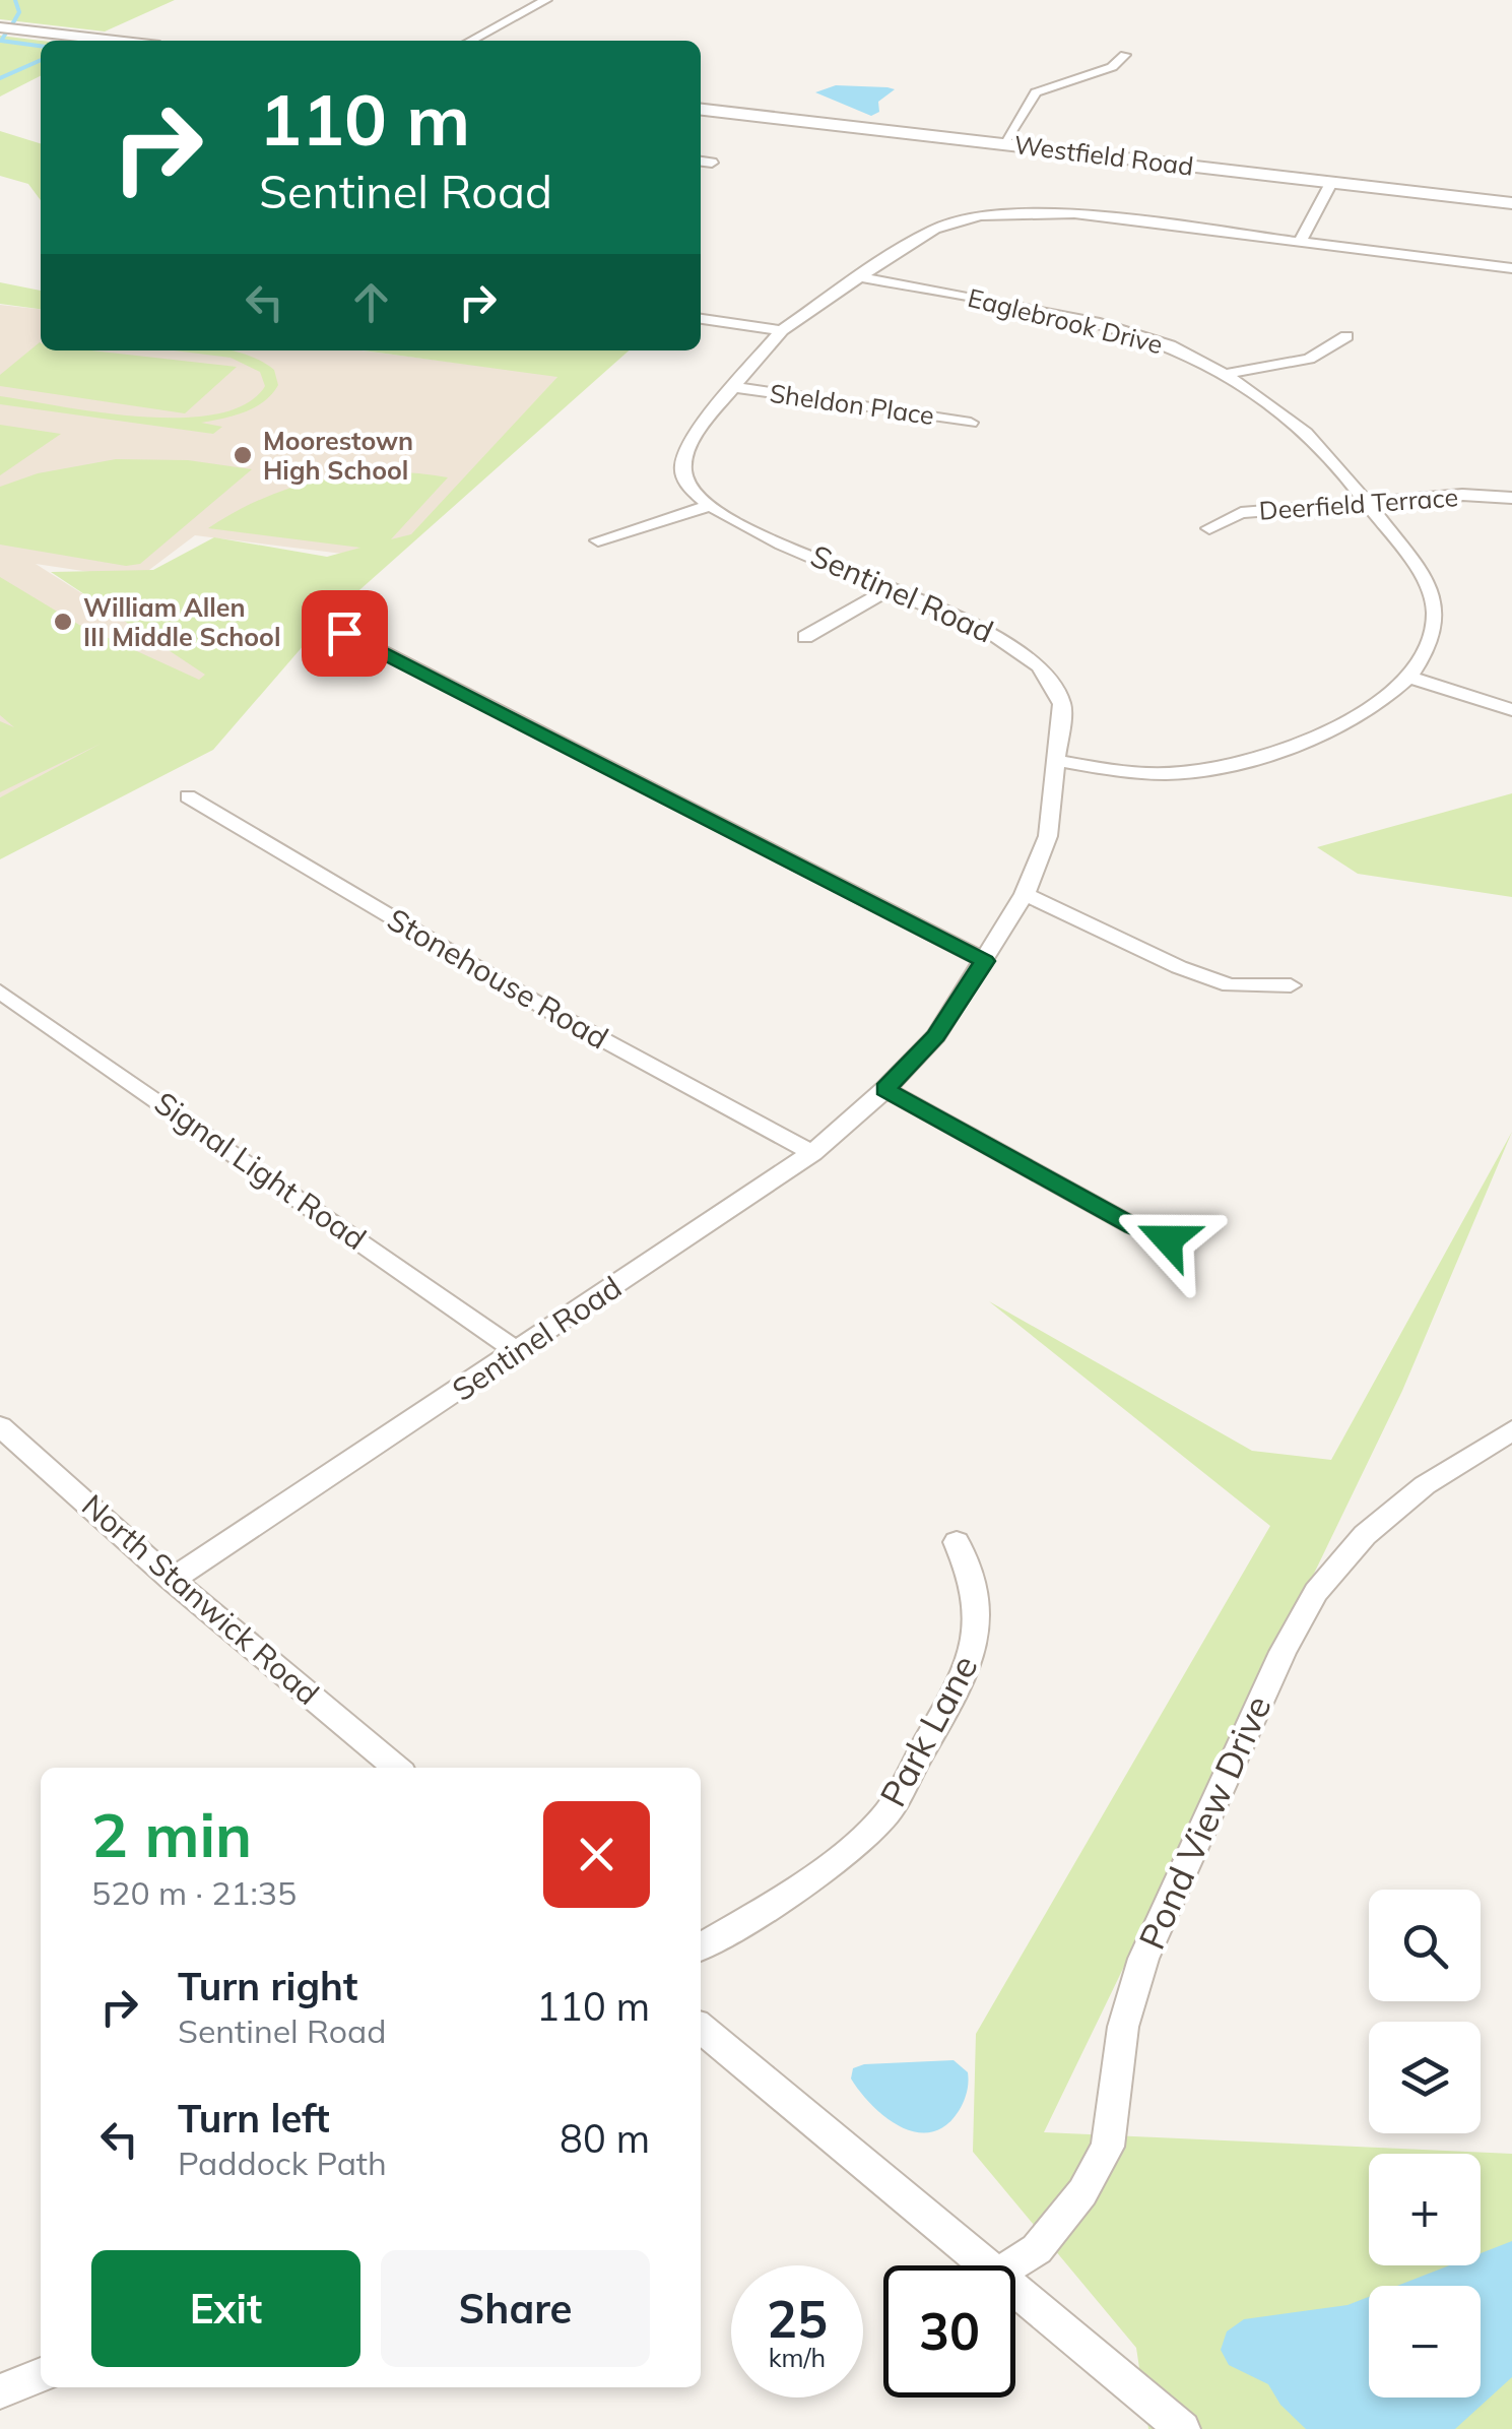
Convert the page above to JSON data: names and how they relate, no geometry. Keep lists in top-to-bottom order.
{
  "streets": {
    "street": [
      "Westfield Road",
      "Eaglebrook Drive",
      "Sheldon Place",
      "Deerfield Terrace",
      "Sentinel Road",
      "Stonehouse Road",
      "Signal Light Road",
      "North Stanwick Road",
      "Park Lane",
      "Pond View Drive"
    ]
  },
  "crossings": [
    ["Eaglebrook Drive", "Deerfield Terrace"],
    ["Eaglebrook Drive", "Sentinel Road"],
    ["Sheldon Place", "Sentinel Road"],
    ["Sentinel Road", "Stonehouse Road"],
    ["Sentinel Road", "Signal Light Road"],
    ["Sentinel Road", "North Stanwick Road"]
  ],
  "places": ["Moorestown High School", "William Allen III Middle School"],
  "page": {
    "turn": ["110 m", "Sentinel Road"],
    "heading": ["2 min", "520 m · 21:35"],
    "map_buttons": ["+", "−"],
    "list": [
      {
        "name": "Turn right",
        "note": "Sentinel Road",
        "value": "110 m"
      },
      {
        "name": "Turn left",
        "note": "Paddock Path",
        "value": "80 m"
      }
    ],
    "buttons": ["Exit", "Share"],
    "speed": "25 km/h",
    "limit": "30"
  }
}
